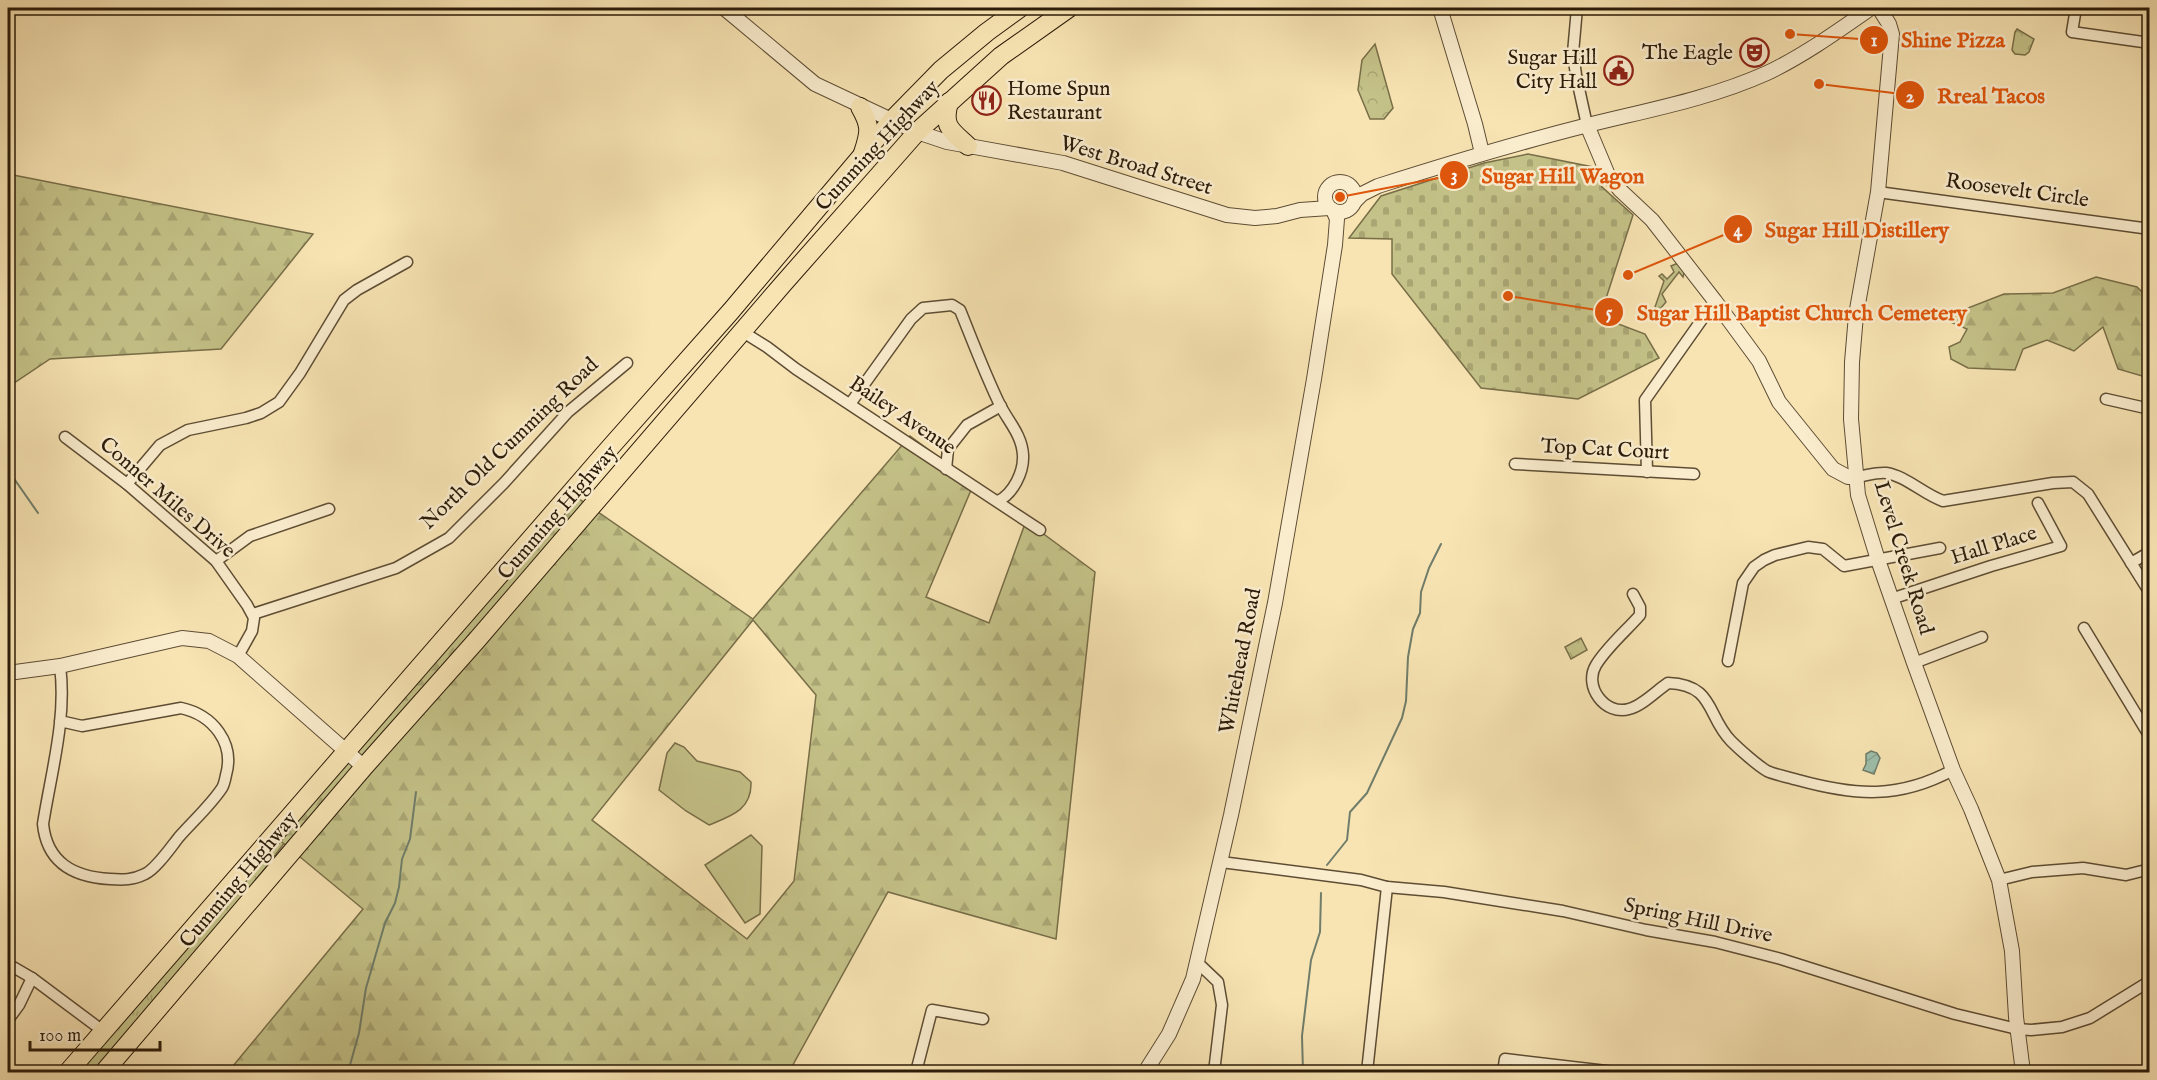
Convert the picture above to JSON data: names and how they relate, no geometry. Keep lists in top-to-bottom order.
{
  "streets": {
    "highway": ["Cumming Highway"],
    "street": [
      "West Broad Street",
      "Roosevelt Circle",
      "Bailey Avenue",
      "North Old Cumming Road",
      "Top Cat Court",
      "Conner Miles Drive",
      "Hall Place",
      "Level Creek Road",
      "Whitehead Road",
      "Spring Hill Drive"
    ]
  },
  "crossings": [
    ["Cumming Highway", "West Broad Street"],
    ["Cumming Highway", "Bailey Avenue"],
    ["West Broad Street", "Whitehead Road"],
    ["Roosevelt Circle", "Level Creek Road"],
    ["North Old Cumming Road", "Conner Miles Drive"],
    ["Hall Place", "Level Creek Road"],
    ["Level Creek Road", "Spring Hill Drive"],
    ["Whitehead Road", "Spring Hill Drive"]
  ],
  "places": {
    "other": [
      "Shine Pizza",
      "Rreal Tacos",
      "Sugar Hill Wagon",
      "Sugar Hill Distillery",
      "Sugar Hill Baptist Church Cemetery"
    ],
    "theatre": ["The Eagle"],
    "public building": ["Sugar Hill City Hall"],
    "restaurant": ["Home Spun Restaurant"]
  },
  "scale_bar": "100 m"
}
